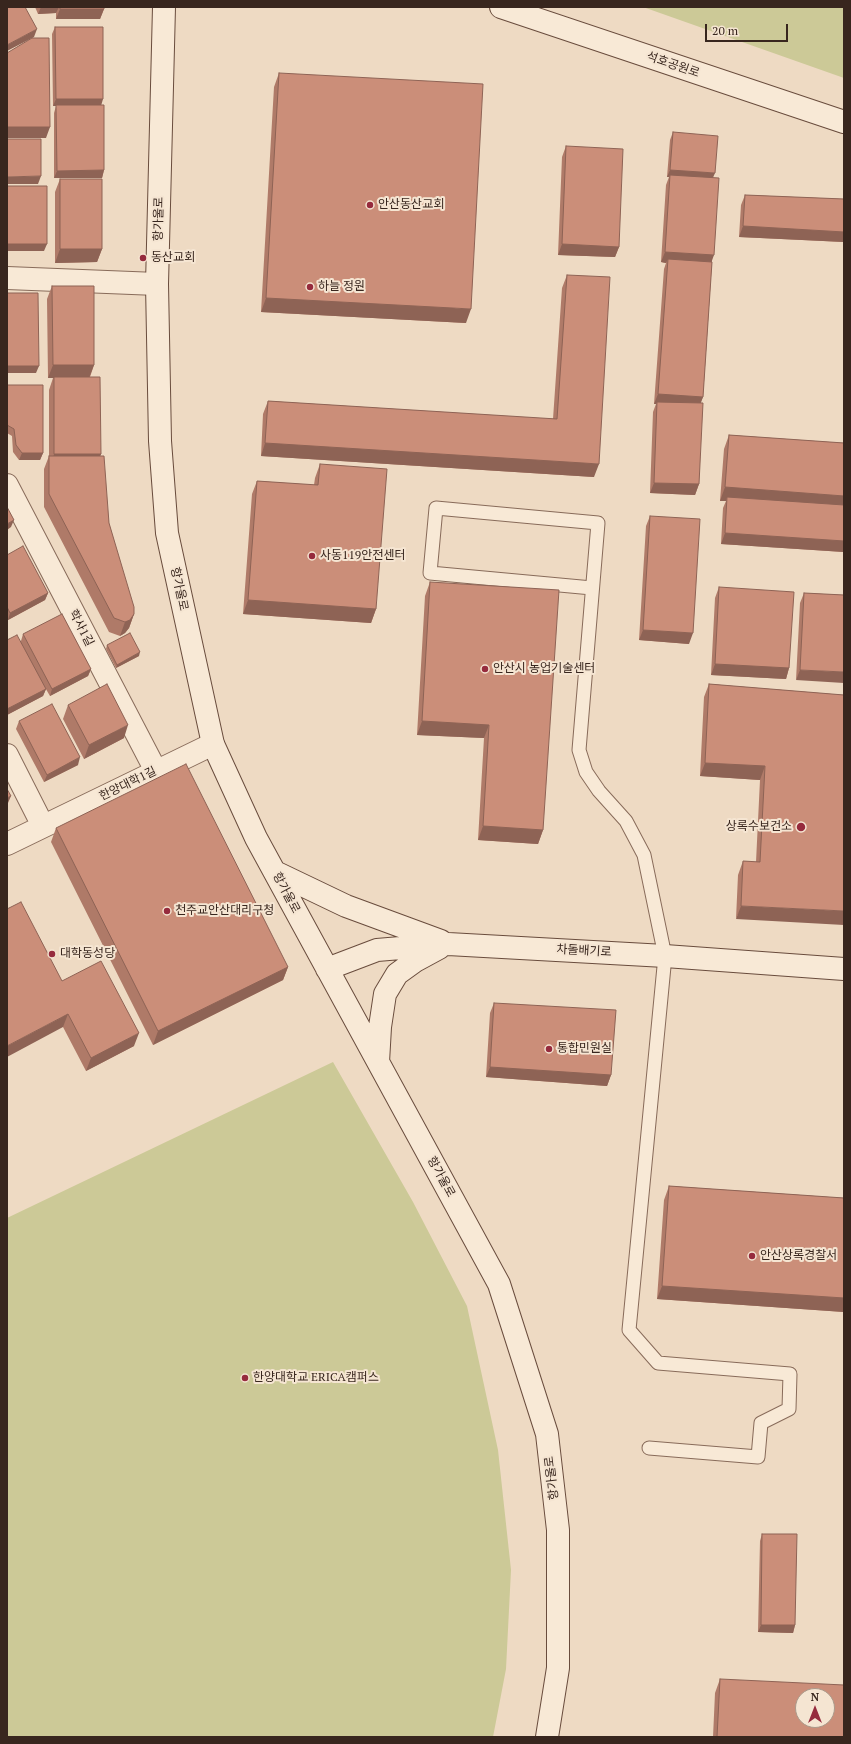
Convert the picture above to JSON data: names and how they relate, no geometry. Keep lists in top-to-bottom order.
{
  "streets": {
    "main road": [
      "석호공원로",
      "항가울로",
      "학사1길",
      "한양대학1길",
      "차돌배기로"
    ]
  },
  "crossings": [
    ["항가울로", "한양대학1길"],
    ["항가울로", "차돌배기로"],
    ["학사1길", "한양대학1길"]
  ],
  "places": [
    "안산동산교회",
    "동산교회",
    "하늘 정원",
    "사동119안전센터",
    "안산시 농업기술센터",
    "상록수보건소",
    "천주교안산대리구청",
    "대학동성당",
    "통합민원실",
    "안산상록경찰서",
    "한양대학교 ERICA캠퍼스"
  ],
  "scale_bar": "20 m",
  "north": "top"
}
